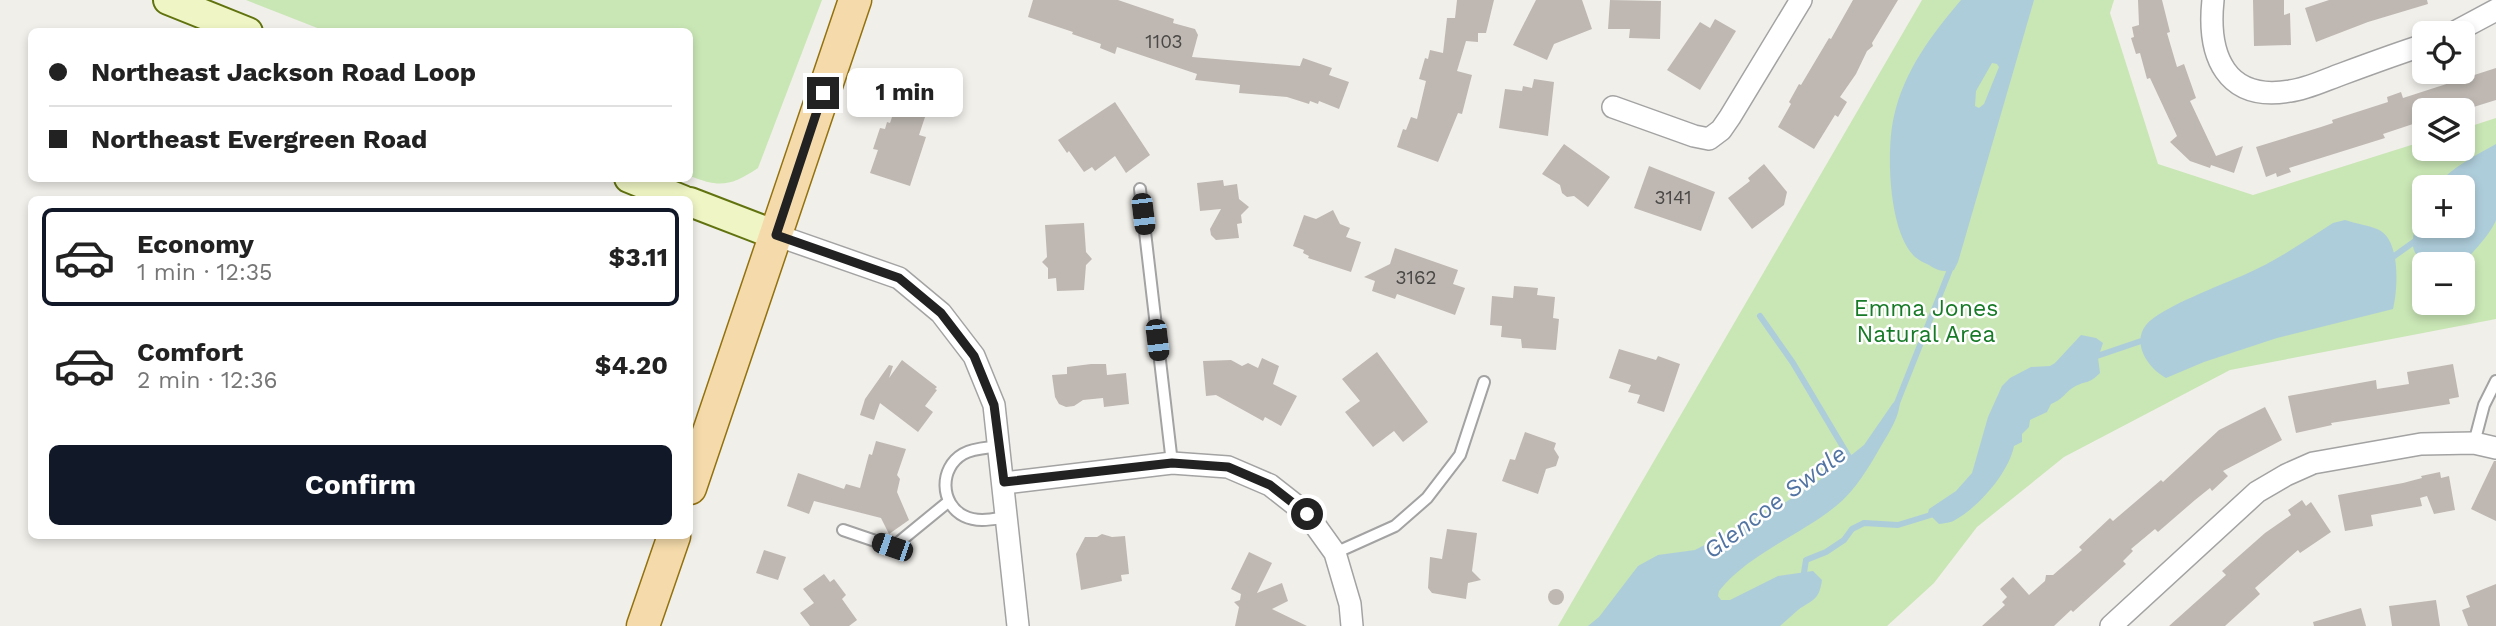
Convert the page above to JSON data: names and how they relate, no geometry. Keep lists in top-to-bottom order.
{
  "water": ["Glencoe Swale"],
  "parks": ["Emma Jones Natural Area"],
  "house_numbers": ["1103", "3141", "3162"],
  "page": {
    "map_buttons": ["+", "−"],
    "banner": ["Northeast Jackson Road Loop", "Northeast Evergreen Road"],
    "bubble": "1 min",
    "list": [
      {
        "name": "Economy",
        "note": "1 min · 12:35",
        "value": "$3.11"
      },
      {
        "name": "Comfort",
        "note": "2 min · 12:36",
        "value": "$4.20"
      }
    ],
    "buttons": "Confirm"
  }
}
